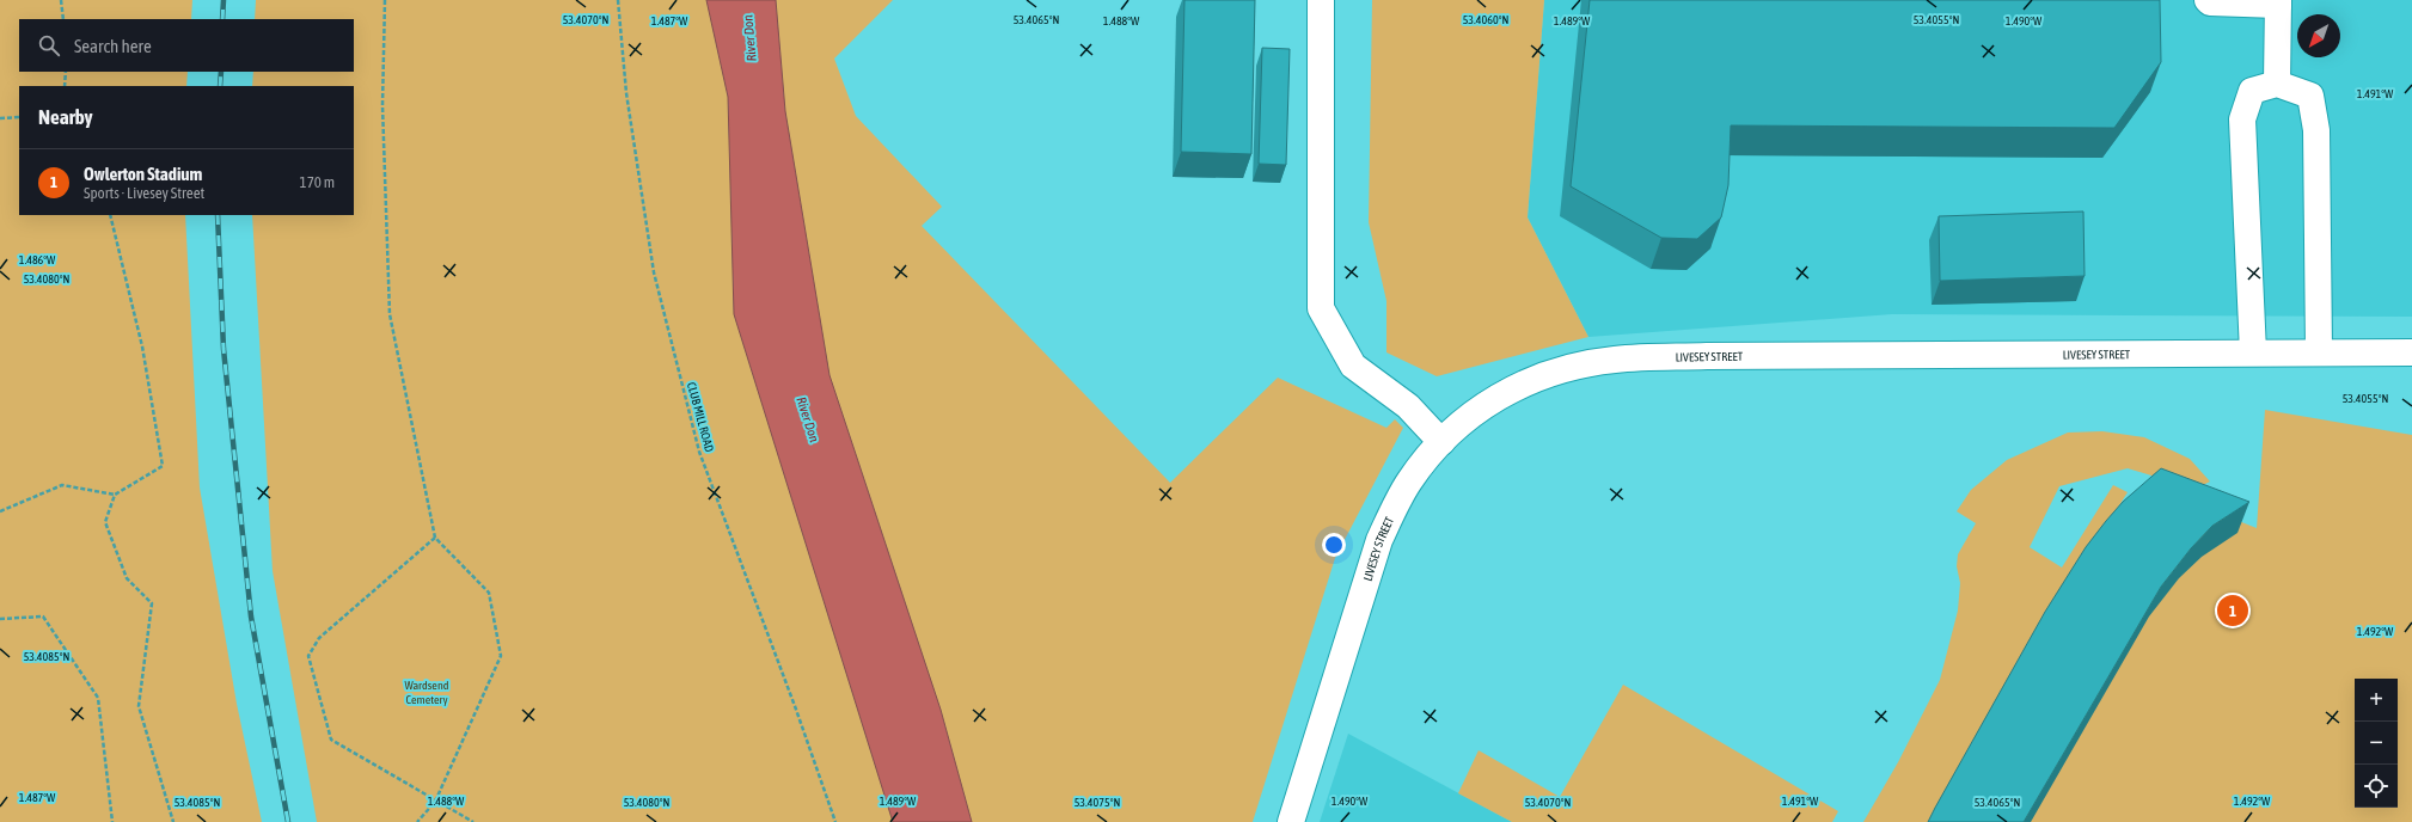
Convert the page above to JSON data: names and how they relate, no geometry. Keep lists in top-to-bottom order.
{
  "streets": {
    "street": ["LIVESEY STREET"],
    "path": ["CLUB MILL ROAD"]
  },
  "water": ["River Don"],
  "parks": ["Wardsend Cemetery"],
  "north": "bottom left",
  "page": {
    "search": "Search here",
    "heading": "Nearby",
    "list": [
      {
        "mark": "1",
        "name": "Owlerton Stadium",
        "note": "Sports · Livesey Street",
        "value": "170 m"
      }
    ],
    "pins": "1",
    "map_buttons": ["+", "−"]
  },
  "coordinates": [
    "53.4070°N",
    "53.4065°N",
    "53.4060°N",
    "53.4055°N",
    "1.487°W",
    "1.488°W",
    "1.489°W",
    "1.490°W",
    "1.491°W",
    "1.486°W",
    "53.4080°N",
    "1.492°W",
    "53.4085°N",
    "53.4075°N"
  ]
}
